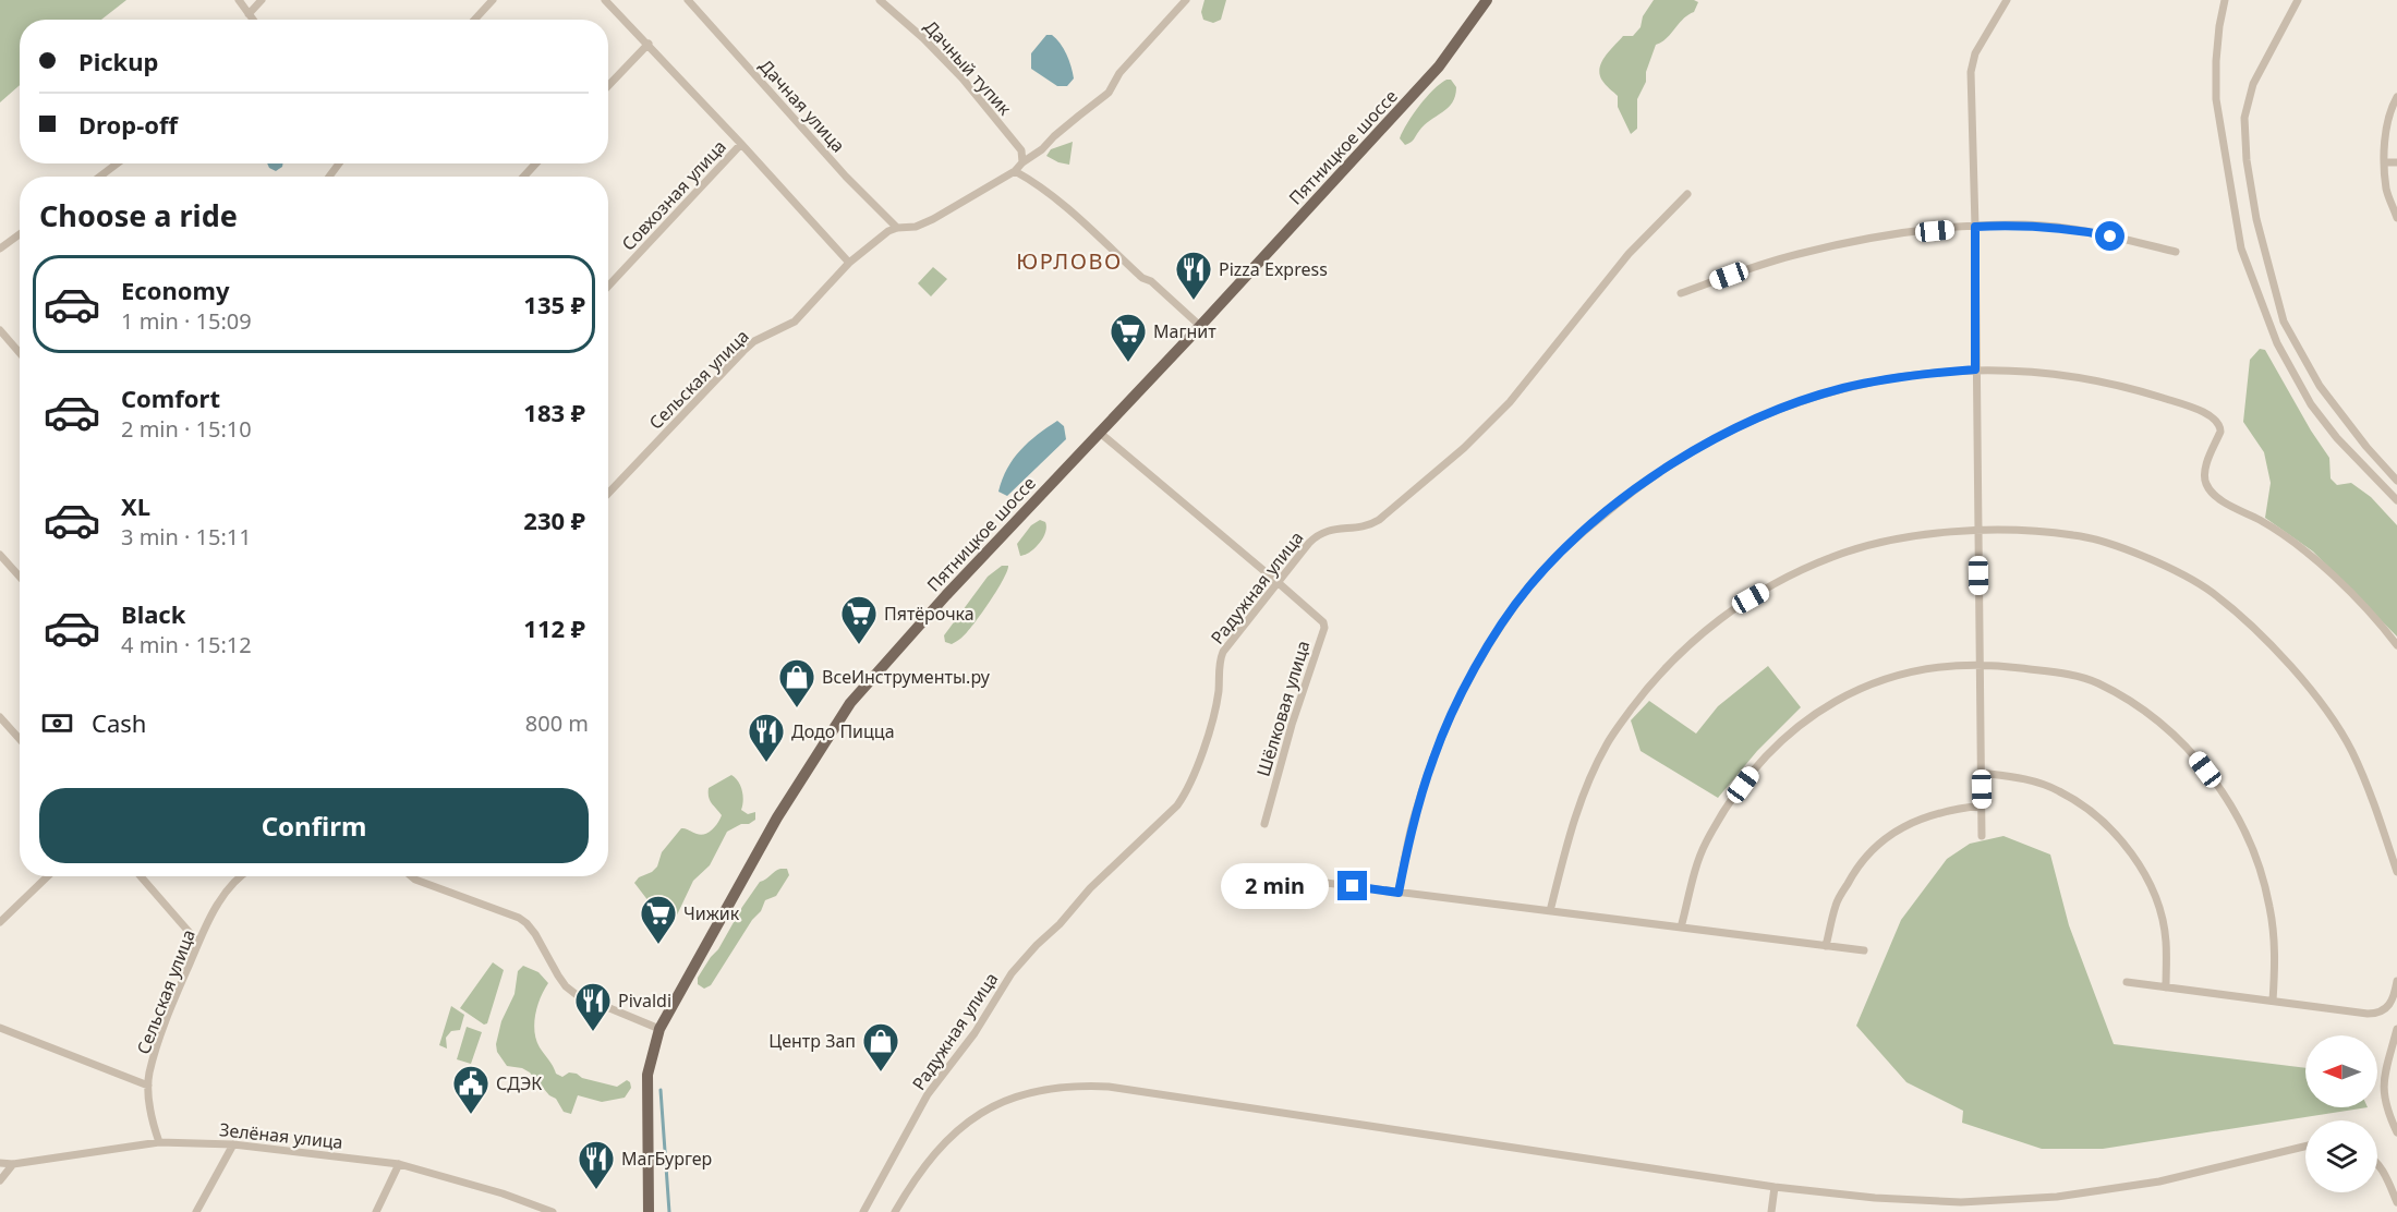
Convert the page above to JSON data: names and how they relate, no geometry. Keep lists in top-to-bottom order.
{
  "streets": {
    "main road": ["Пятницкое шоссе"],
    "street": [
      "Дачный тупик",
      "Дачная улица",
      "Совхозная улица",
      "Сельская улица",
      "Радужная улица",
      "Шёлковая улица",
      "Зелёная улица"
    ]
  },
  "crossings": [
    ["Дачный тупик", "Сельская улица"],
    ["Дачная улица", "Сельская улица"],
    ["Сельская улица", "Зелёная улица"],
    ["Радужная улица", "Шёлковая улица"]
  ],
  "districts": ["ЮРЛОВО"],
  "places": {
    "restaurant": [
      "Pizza Express",
      "Додо Пицца",
      "Pivaldi",
      "МагБургер"
    ],
    "supermarket": ["Магнит", "Пятёрочка", "Чижик"],
    "shop": ["ВсеИнструменты.ру", "Центр Зап"],
    "public building": ["СДЭК"]
  },
  "north": "left",
  "page": {
    "banner": ["Pickup", "Drop-off"],
    "heading": "Choose a ride",
    "list": [
      {
        "name": "Economy",
        "note": "1 min · 15:09",
        "value": "135 ₽"
      },
      {
        "name": "Comfort",
        "note": "2 min · 15:10",
        "value": "183 ₽"
      },
      {
        "name": "XL",
        "note": "3 min · 15:11",
        "value": "230 ₽"
      },
      {
        "name": "Black",
        "note": "4 min · 15:12",
        "value": "112 ₽"
      }
    ],
    "pay": ["Cash", "800 m"],
    "buttons": "Confirm",
    "bubble": "2 min"
  }
}
